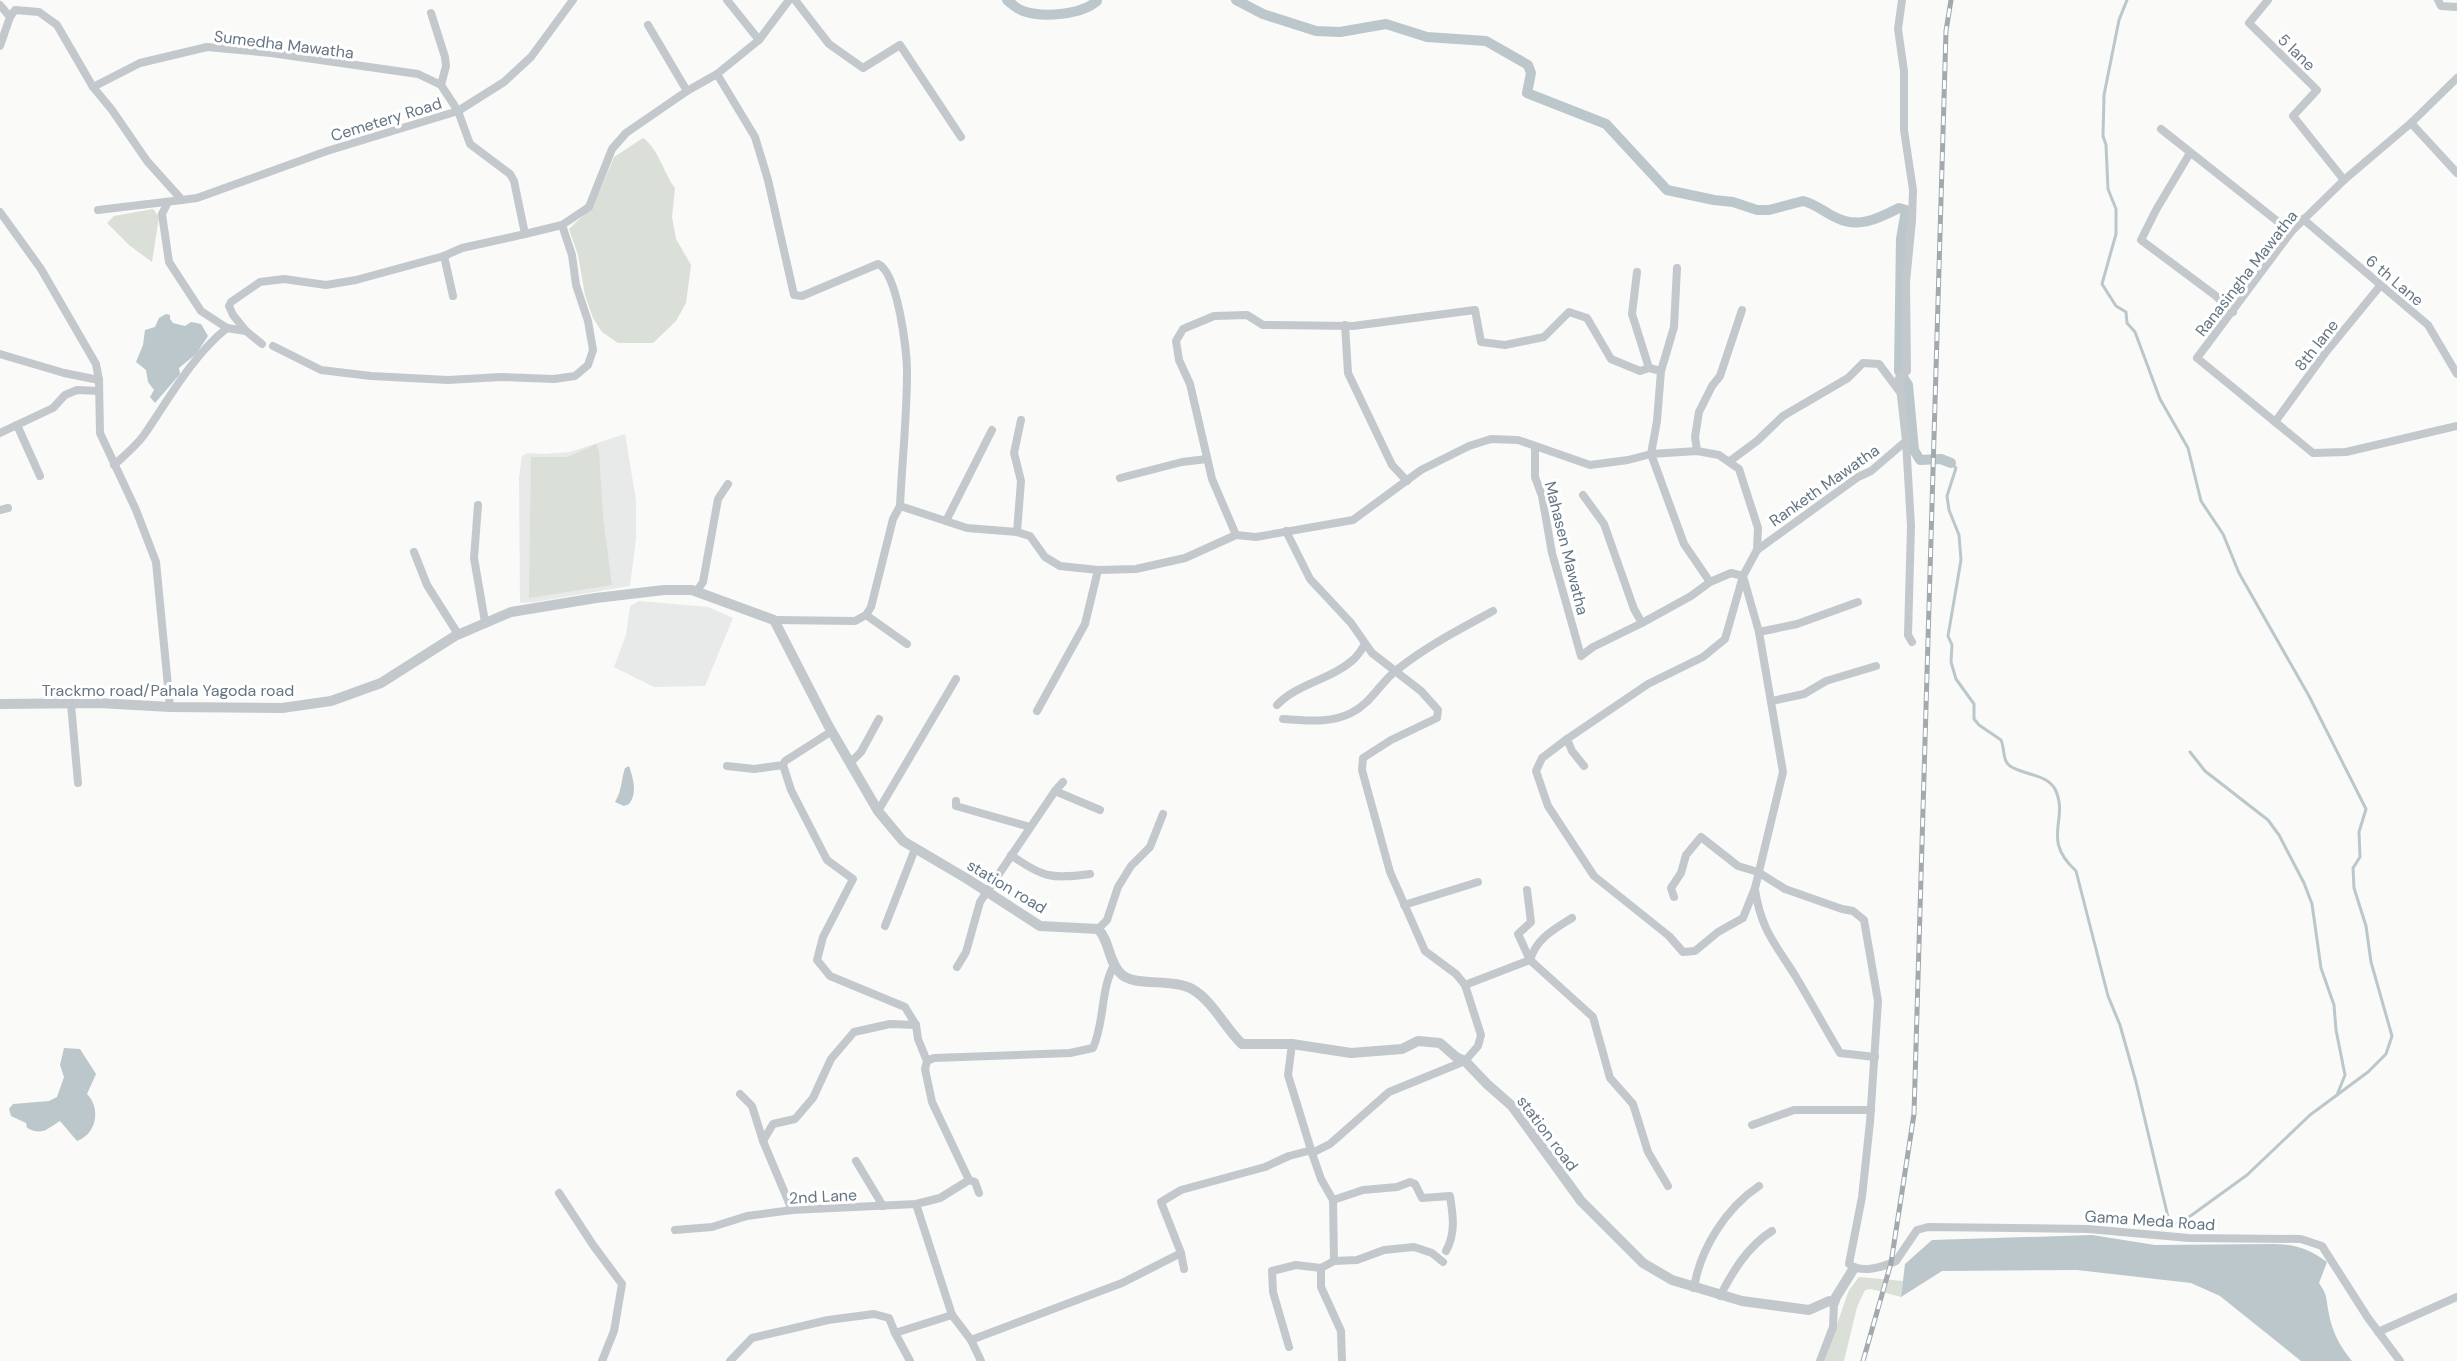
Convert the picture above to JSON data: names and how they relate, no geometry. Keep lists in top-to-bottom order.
{
  "streets": {
    "street": [
      "Sumedha Mawatha",
      "5 lane",
      "Cemetery Road",
      "Ranasingha Mawatha",
      "6 th Lane",
      "8th lane",
      "Ranketh Mawatha",
      "Mahasen Mawatha",
      "Trackmo road/Pahala Yagoda road",
      "station road",
      "2nd Lane",
      "Gama Meda Road"
    ]
  },
  "crossings": [
    ["5 lane", "Ranasingha Mawatha"],
    ["Ranasingha Mawatha", "6 th Lane"],
    ["Ranasingha Mawatha", "8th lane"],
    ["6 th Lane", "8th lane"],
    ["Trackmo road/Pahala Yagoda road", "station road"]
  ]
}
